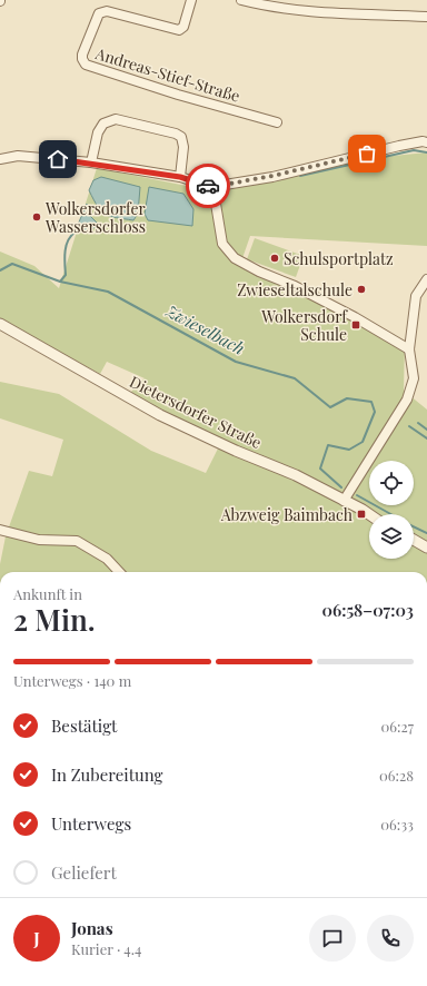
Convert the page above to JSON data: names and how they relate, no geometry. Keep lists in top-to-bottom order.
{
  "streets": {
    "street": ["Andreas-Stief-Straße", "Dietersdorfer Straße"]
  },
  "water": ["Zwieselbach"],
  "places": {
    "other": ["Wolkersdorfer Wasserschloss", "Schulsportplatz", "Zwieseltalschule"],
    "transit": ["Wolkersdorf Schule", "Abzweig Baimbach"]
  },
  "page": {
    "heading": ["2 Min.", "Ankunft in", "06:58–07:03"],
    "panel": ["Jonas", "Kurier · 4.4"],
    "bar": "Unterwegs · 140 m",
    "list": [
      ["Bestätigt", "06:27"],
      ["In Zubereitung", "06:28"],
      ["Unterwegs", "06:33"],
      "Geliefert"
    ],
    "round": "J"
  }
}
